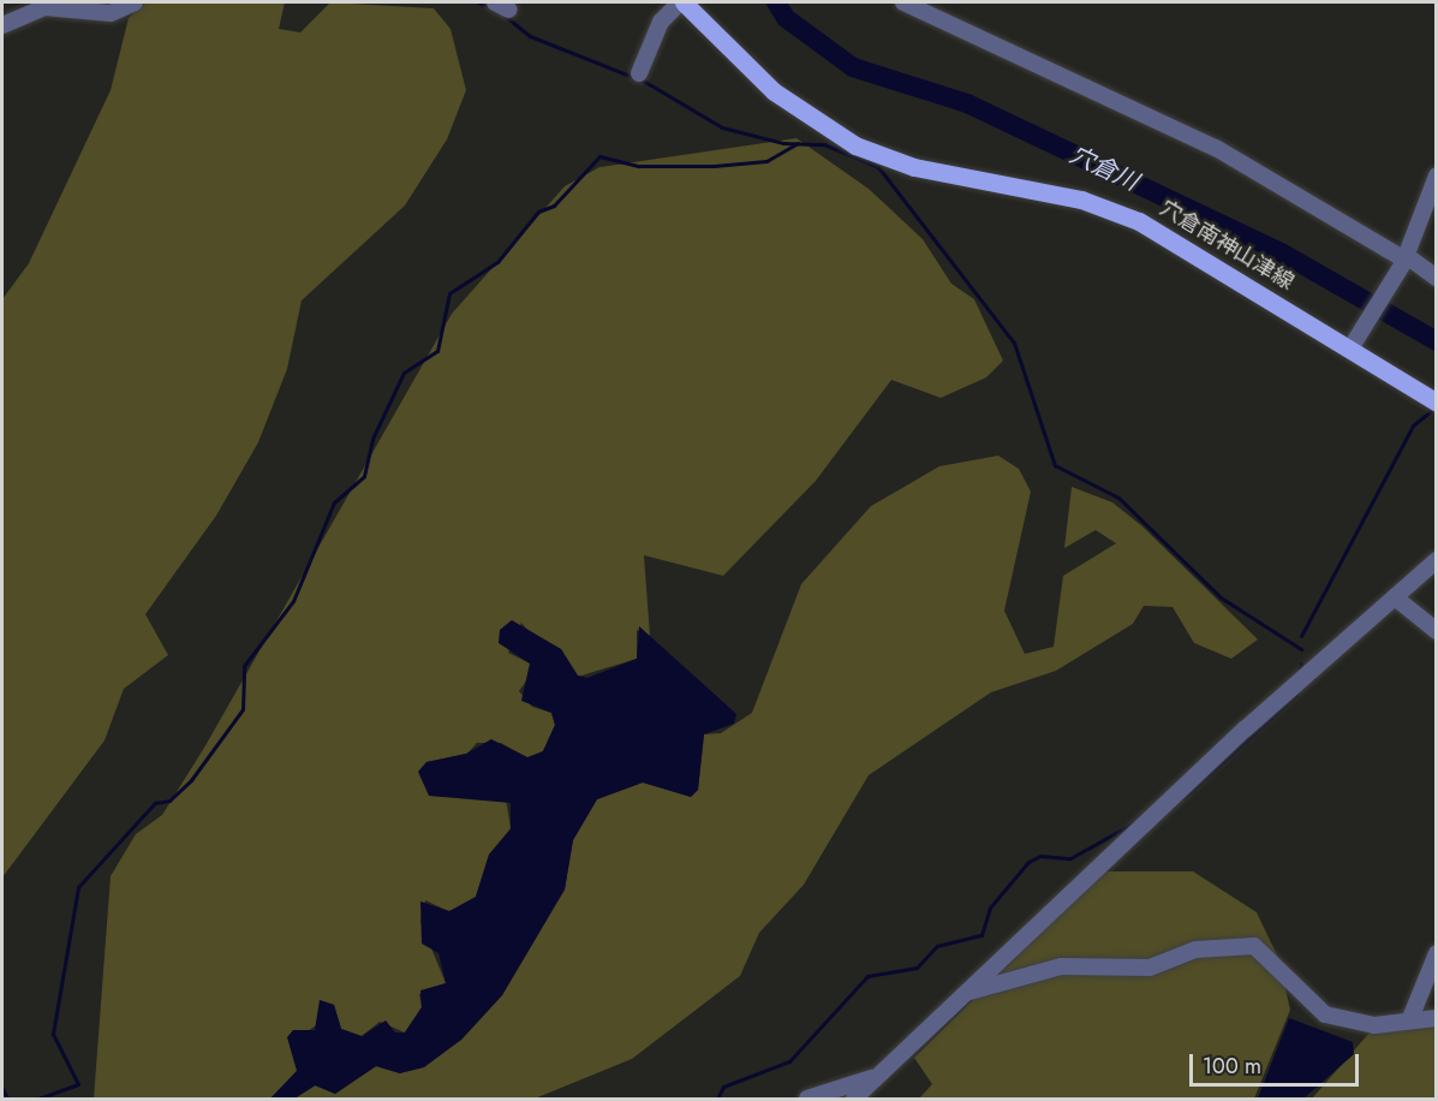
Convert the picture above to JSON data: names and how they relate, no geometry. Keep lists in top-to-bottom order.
{
  "streets": {
    "main road": ["穴倉南神山津線"]
  },
  "water": ["穴倉川"],
  "scale_bar": "100 m"
}
